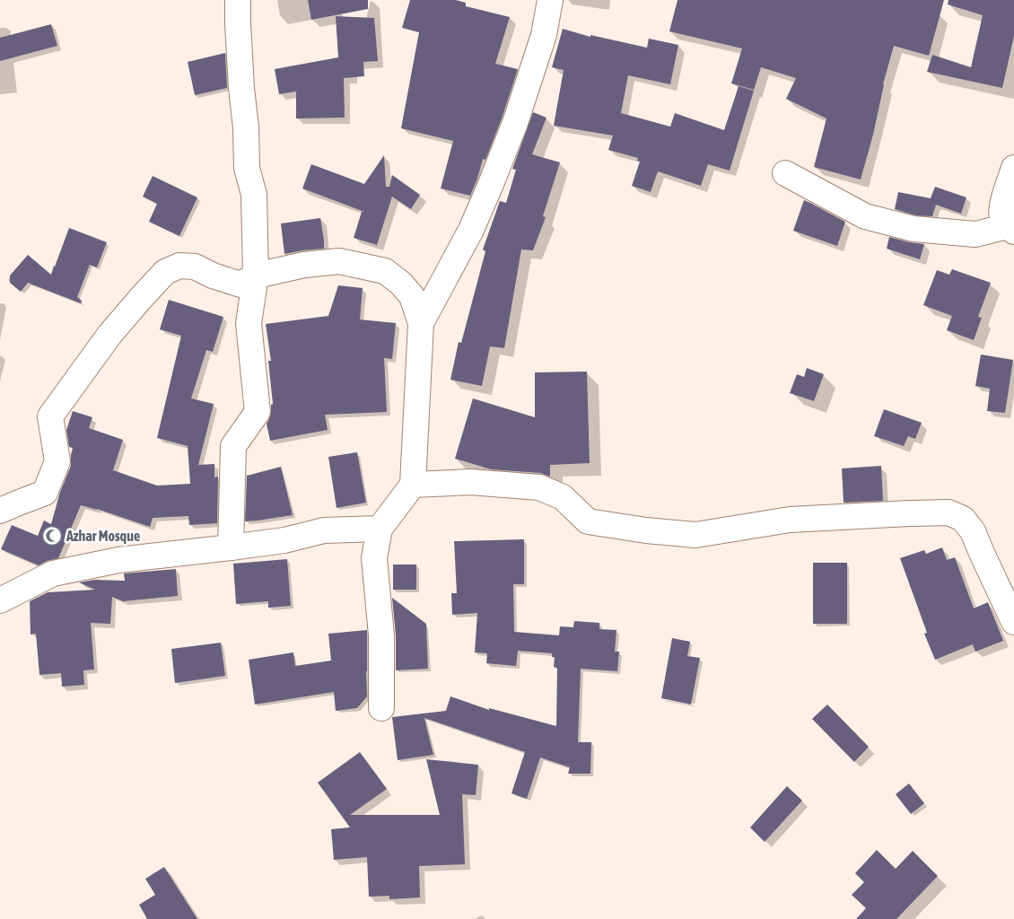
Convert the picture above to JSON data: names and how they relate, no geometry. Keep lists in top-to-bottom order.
{
  "places": {
    "mosque": ["Azhar Mosque"]
  }
}
